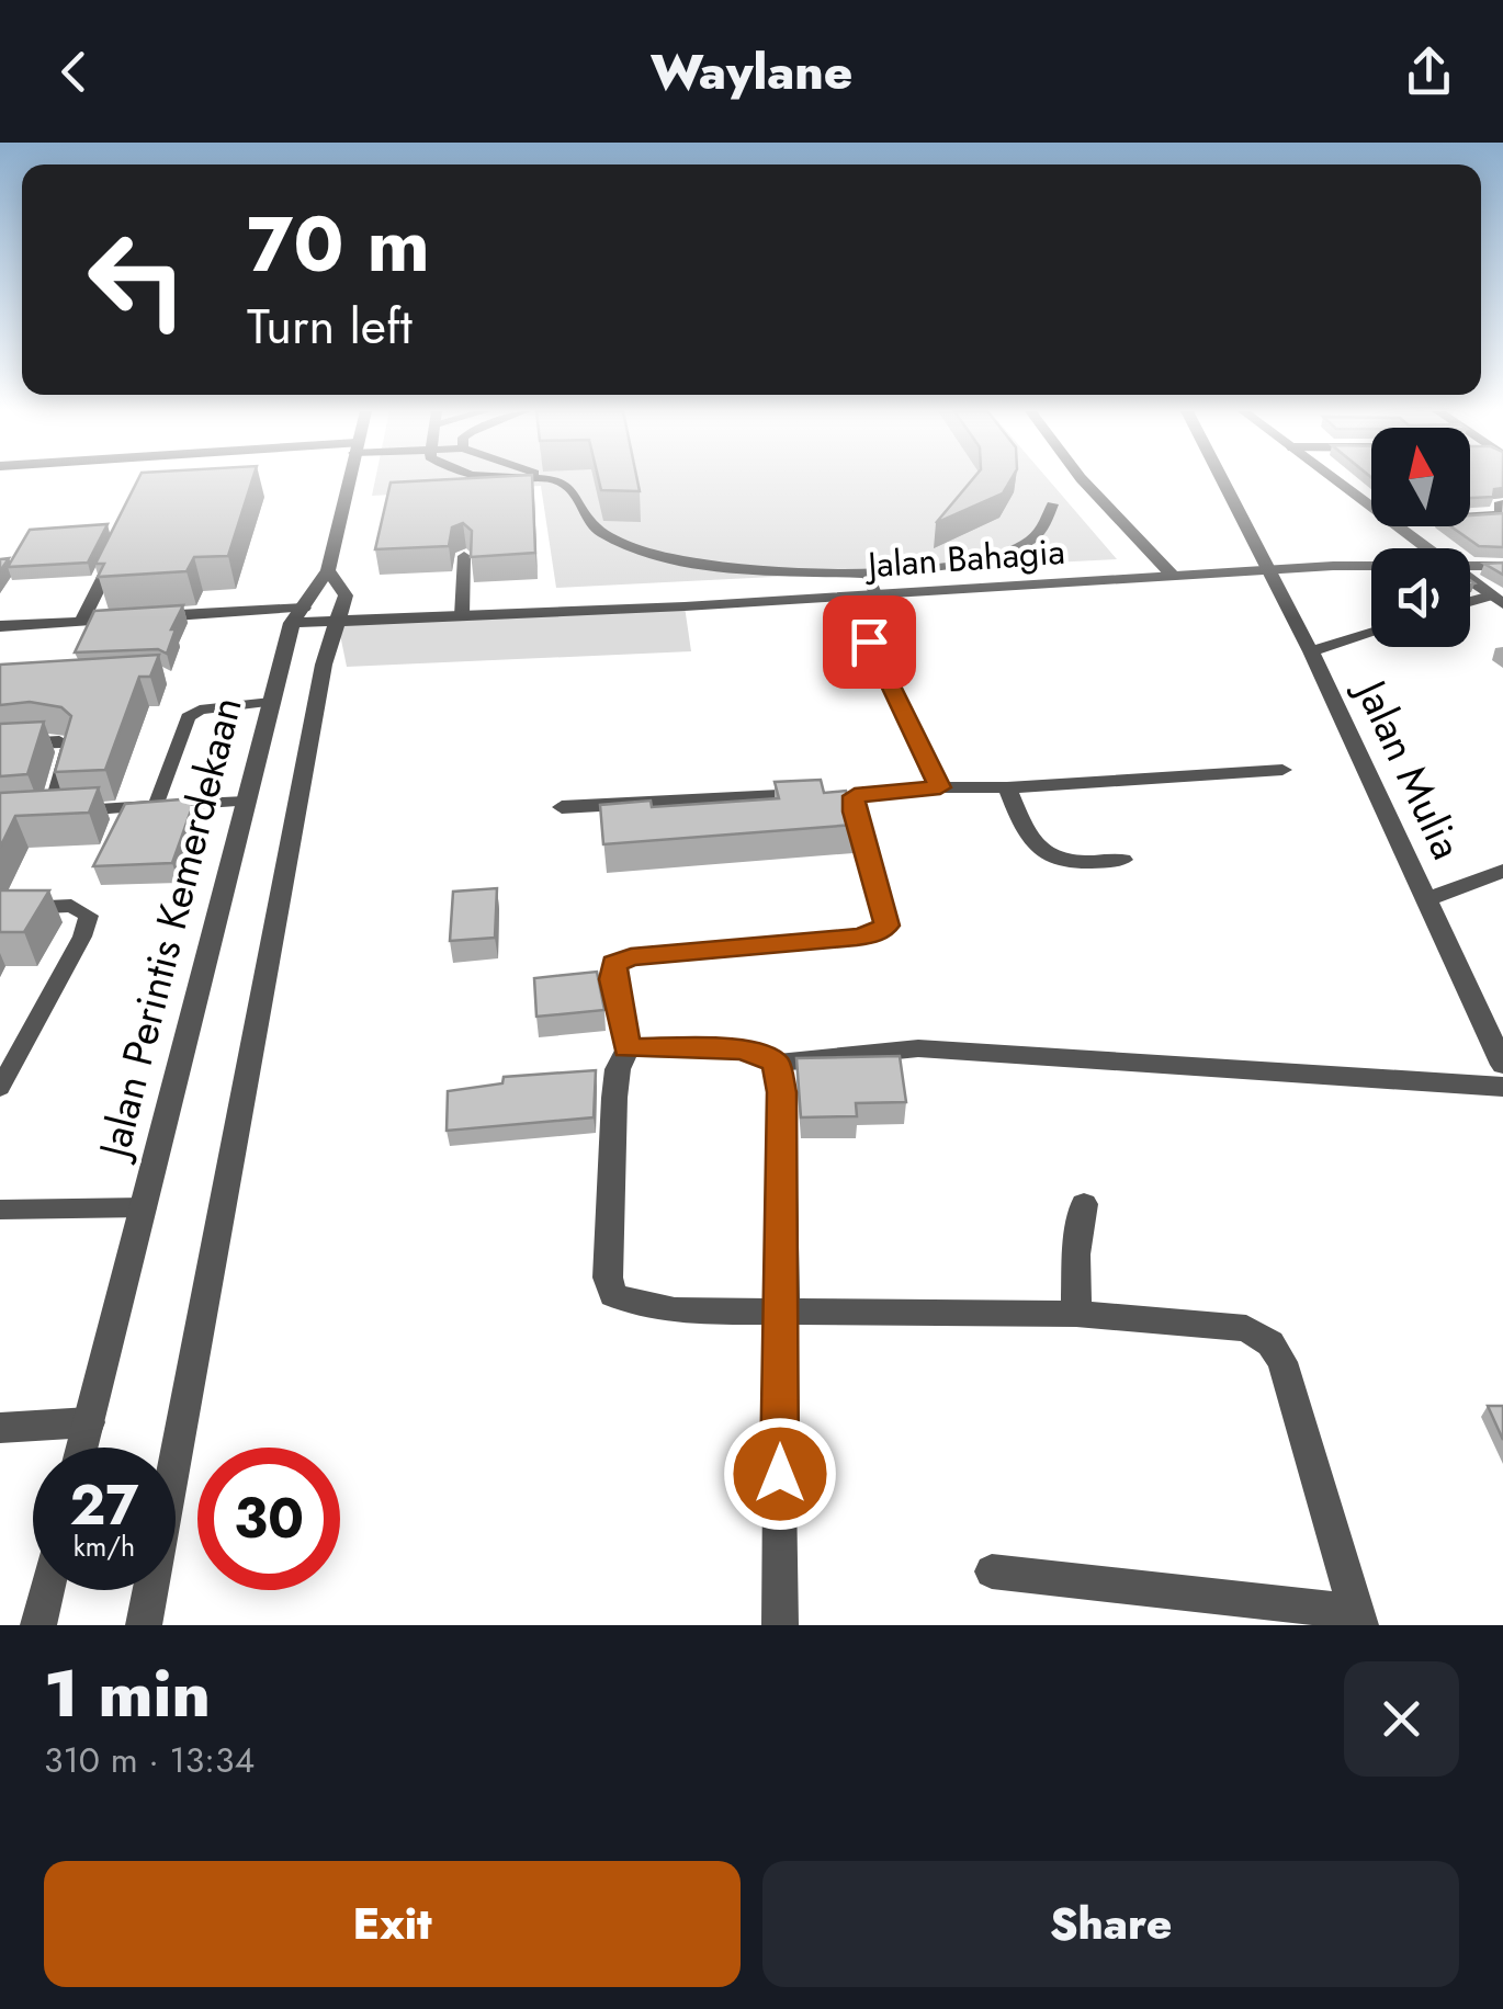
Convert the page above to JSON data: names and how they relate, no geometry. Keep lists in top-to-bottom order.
{
  "streets": {
    "street": ["Jalan Bahagia", "Jalan Mulia", "Jalan Perintis Kemerdekaan"]
  },
  "crossings": [
    ["Jalan Bahagia", "Jalan Mulia"],
    ["Jalan Bahagia", "Jalan Perintis Kemerdekaan"]
  ],
  "north": "top",
  "page": {
    "header": "Waylane",
    "turn": ["70 m", "Turn left"],
    "speed": "27 km/h",
    "limit": "30",
    "heading": ["1 min", "310 m · 13:34"],
    "buttons": ["Exit", "Share"]
  }
}
